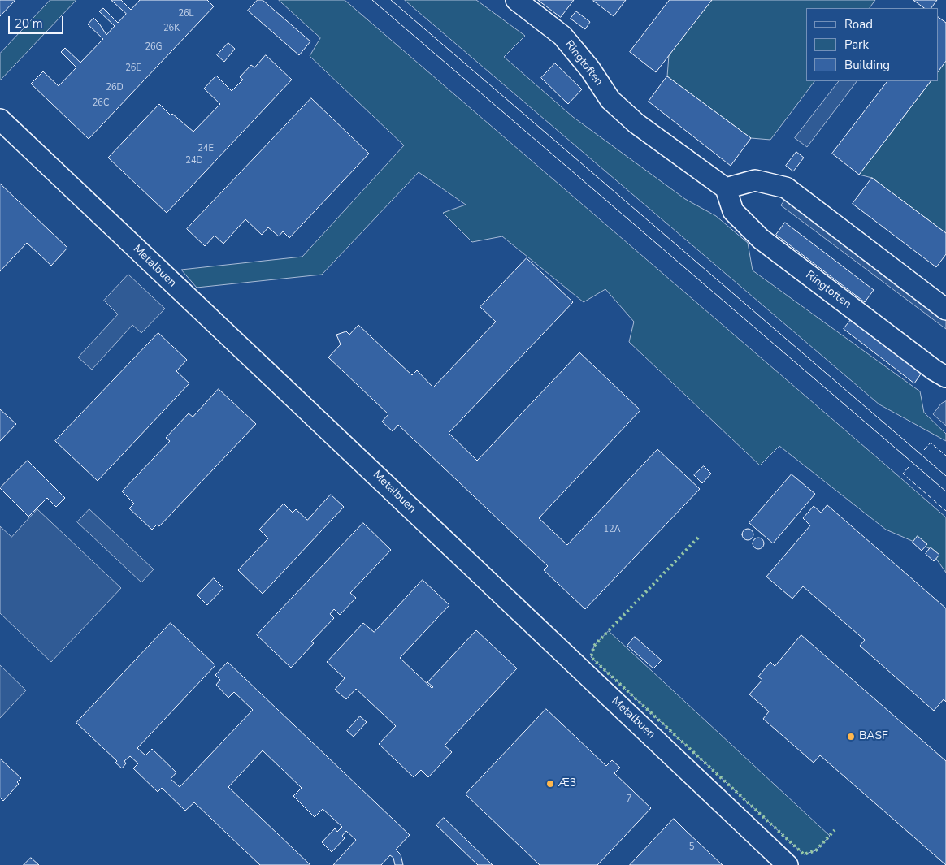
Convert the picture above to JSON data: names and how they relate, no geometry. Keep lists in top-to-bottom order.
{
  "streets": {
    "street": ["Ringtoften", "Metalbuen"]
  },
  "places": ["BASF", "Æ3"],
  "house_numbers": [
    "26L",
    "26K",
    "26G",
    "26E",
    "26D",
    "26C",
    "24E",
    "24D",
    "12A",
    "7",
    "5"
  ],
  "legend": ["Road", "Park", "Building"],
  "scale_bar": "20 m"
}
